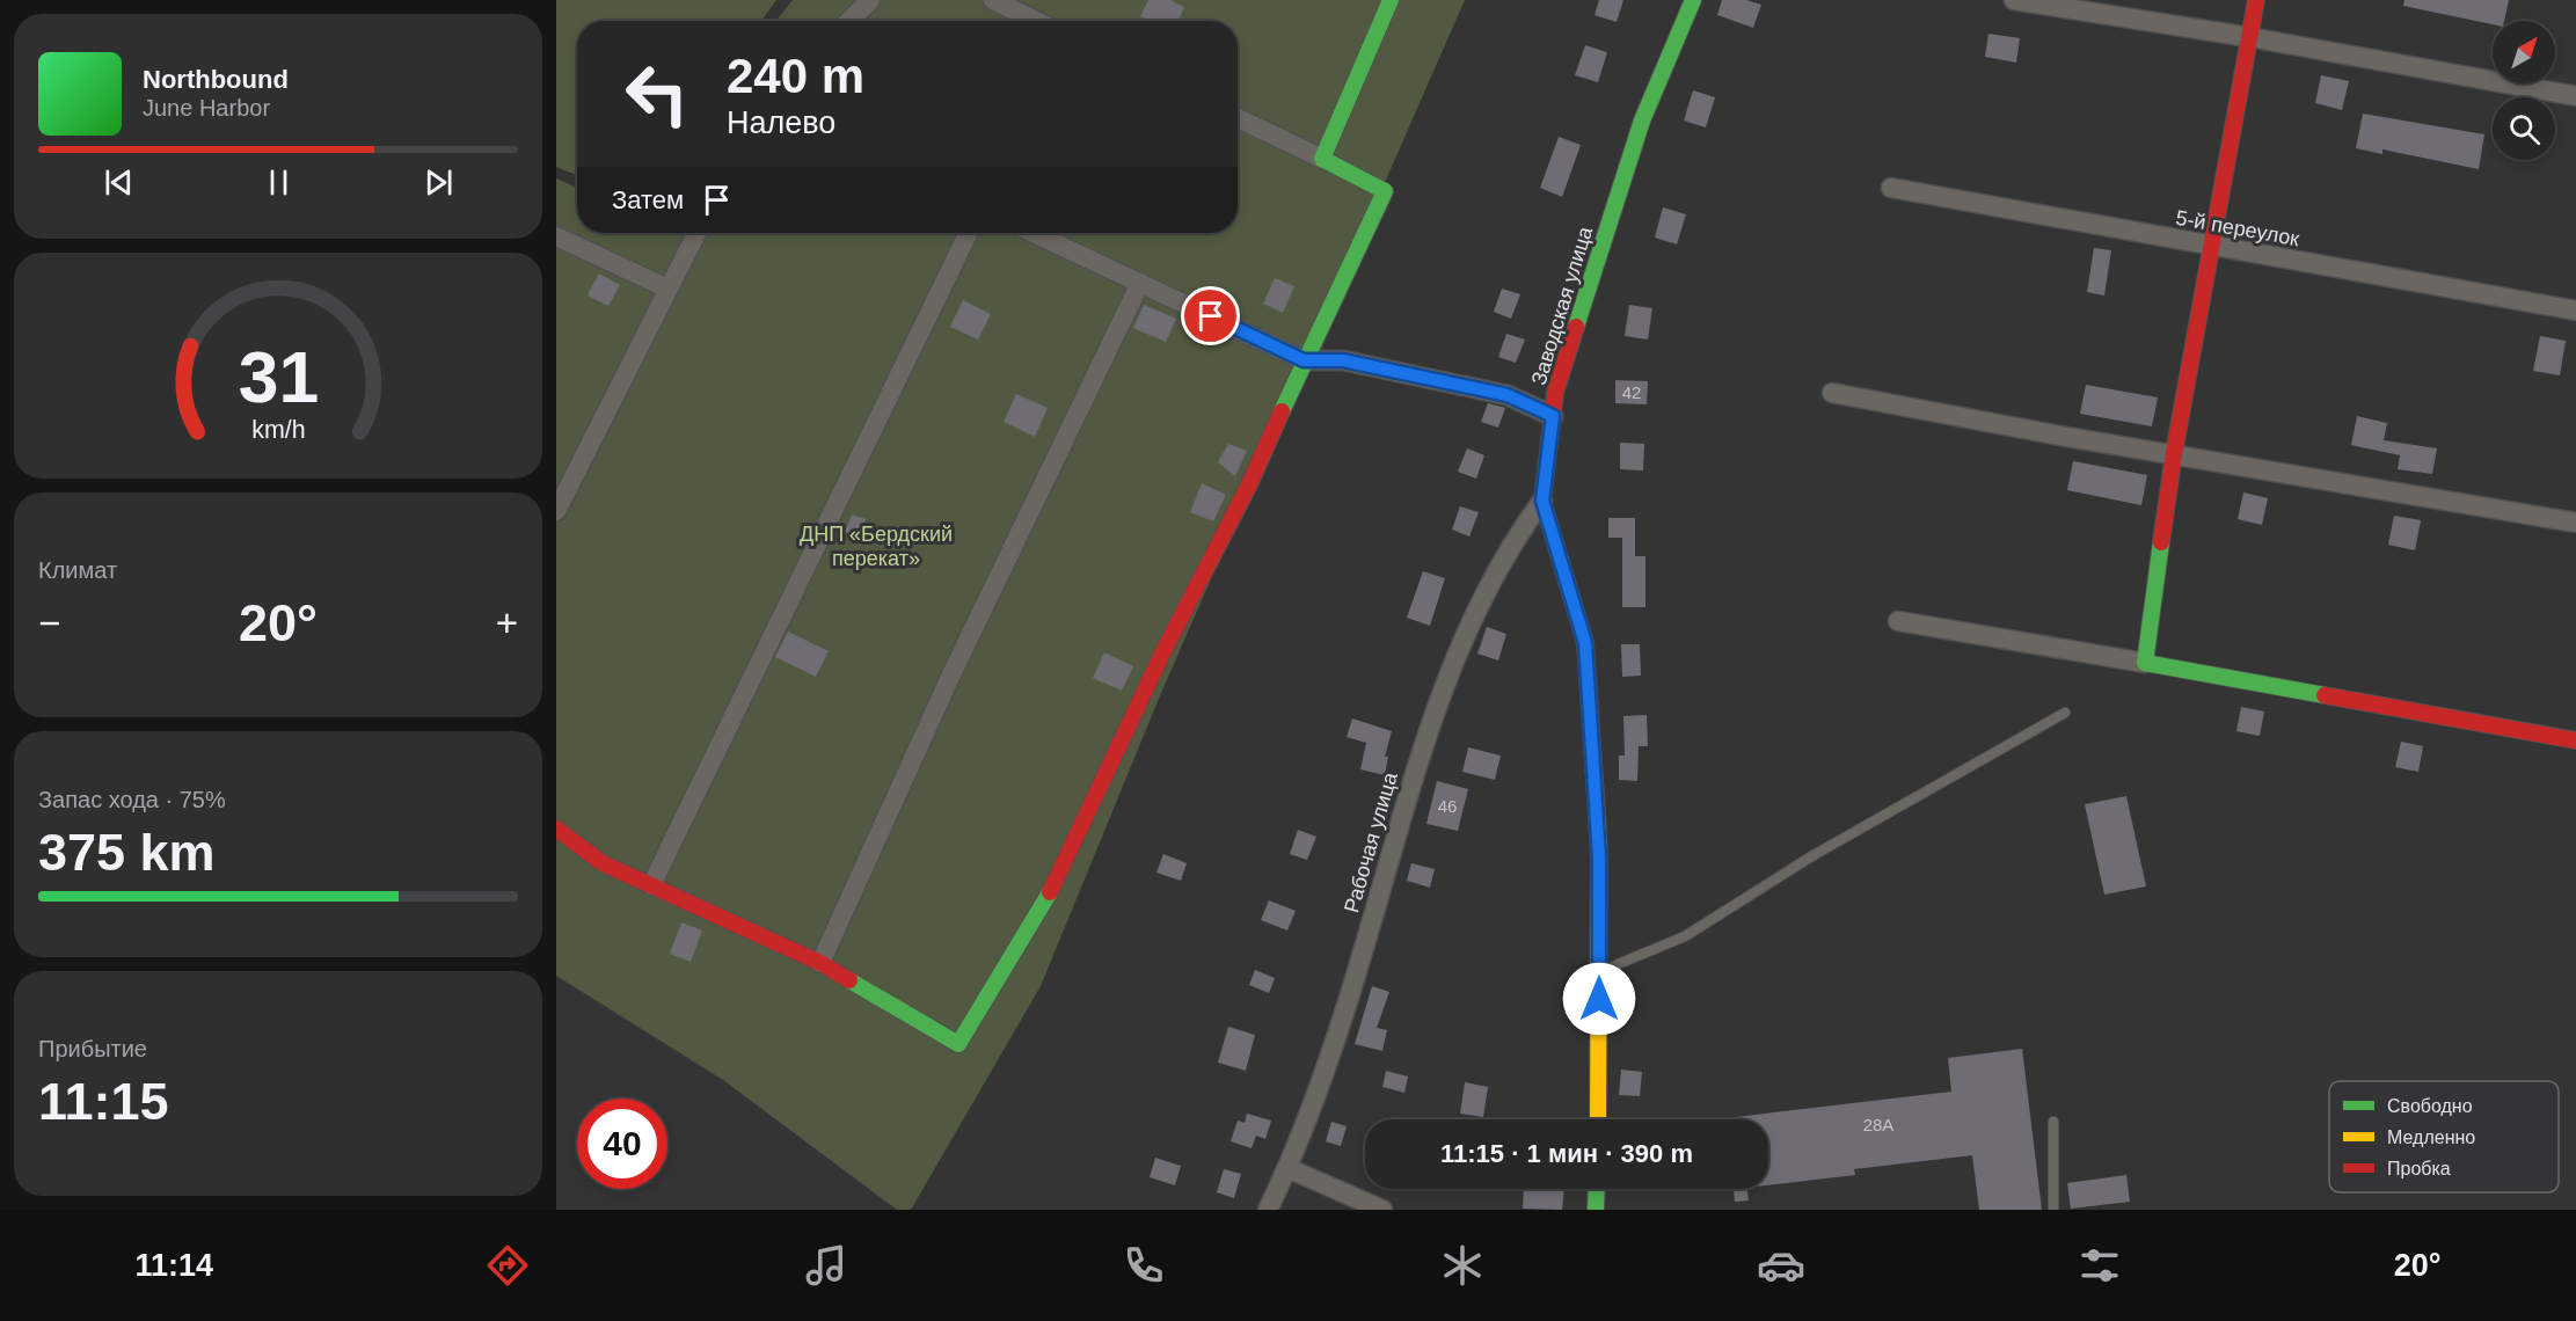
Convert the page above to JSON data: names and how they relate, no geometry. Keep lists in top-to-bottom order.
{
  "streets": {
    "street": ["5-й переулок", "Заводская улица", "Рабочая улица"]
  },
  "crossings": [
    ["Заводская улица", "Рабочая улица"]
  ],
  "parks": ["ДНП «Бердский перекат»"],
  "house_numbers": ["42", "46", "28А"],
  "legend": ["Свободно", "Медленно", "Пробка"],
  "north": "top right",
  "page": {
    "turn": ["240 m", "Налево"],
    "song": ["Northbound", "June Harbor"],
    "then": "Затем",
    "tile": [
      "Климат",
      ["Запас хода · 75%", "375 km"],
      ["Прибытие", "11:15"]
    ],
    "heat": ["−", "20°", "+"],
    "limit": "40",
    "trip": "11:15 · 1 мин · 390 m",
    "tabs": ["11:14", "20°"],
    "gauge": ["31", "km/h"]
  }
}
